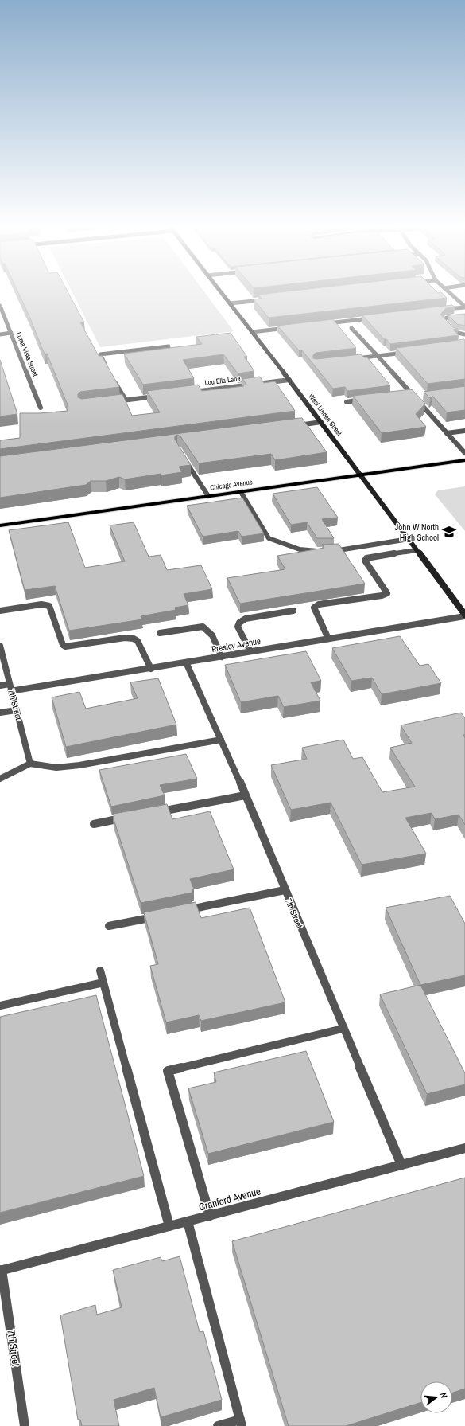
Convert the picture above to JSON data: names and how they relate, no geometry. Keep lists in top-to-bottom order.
{
  "streets": {
    "main road": ["Chicago Avenue"],
    "street": [
      "Loma Vista Street",
      "Lou Ella Lane",
      "West Linden Street",
      "Presley Avenue",
      "7th Street",
      "Cranford Avenue"
    ]
  },
  "crossings": [
    ["Lou Ella Lane", "West Linden Street"],
    ["West Linden Street", "Chicago Avenue"],
    ["West Linden Street", "Presley Avenue"],
    ["Presley Avenue", "7th Street"],
    ["7th Street", "Cranford Avenue"]
  ],
  "places": {
    "school or university": ["John W North High School"]
  },
  "north": "right"
}
